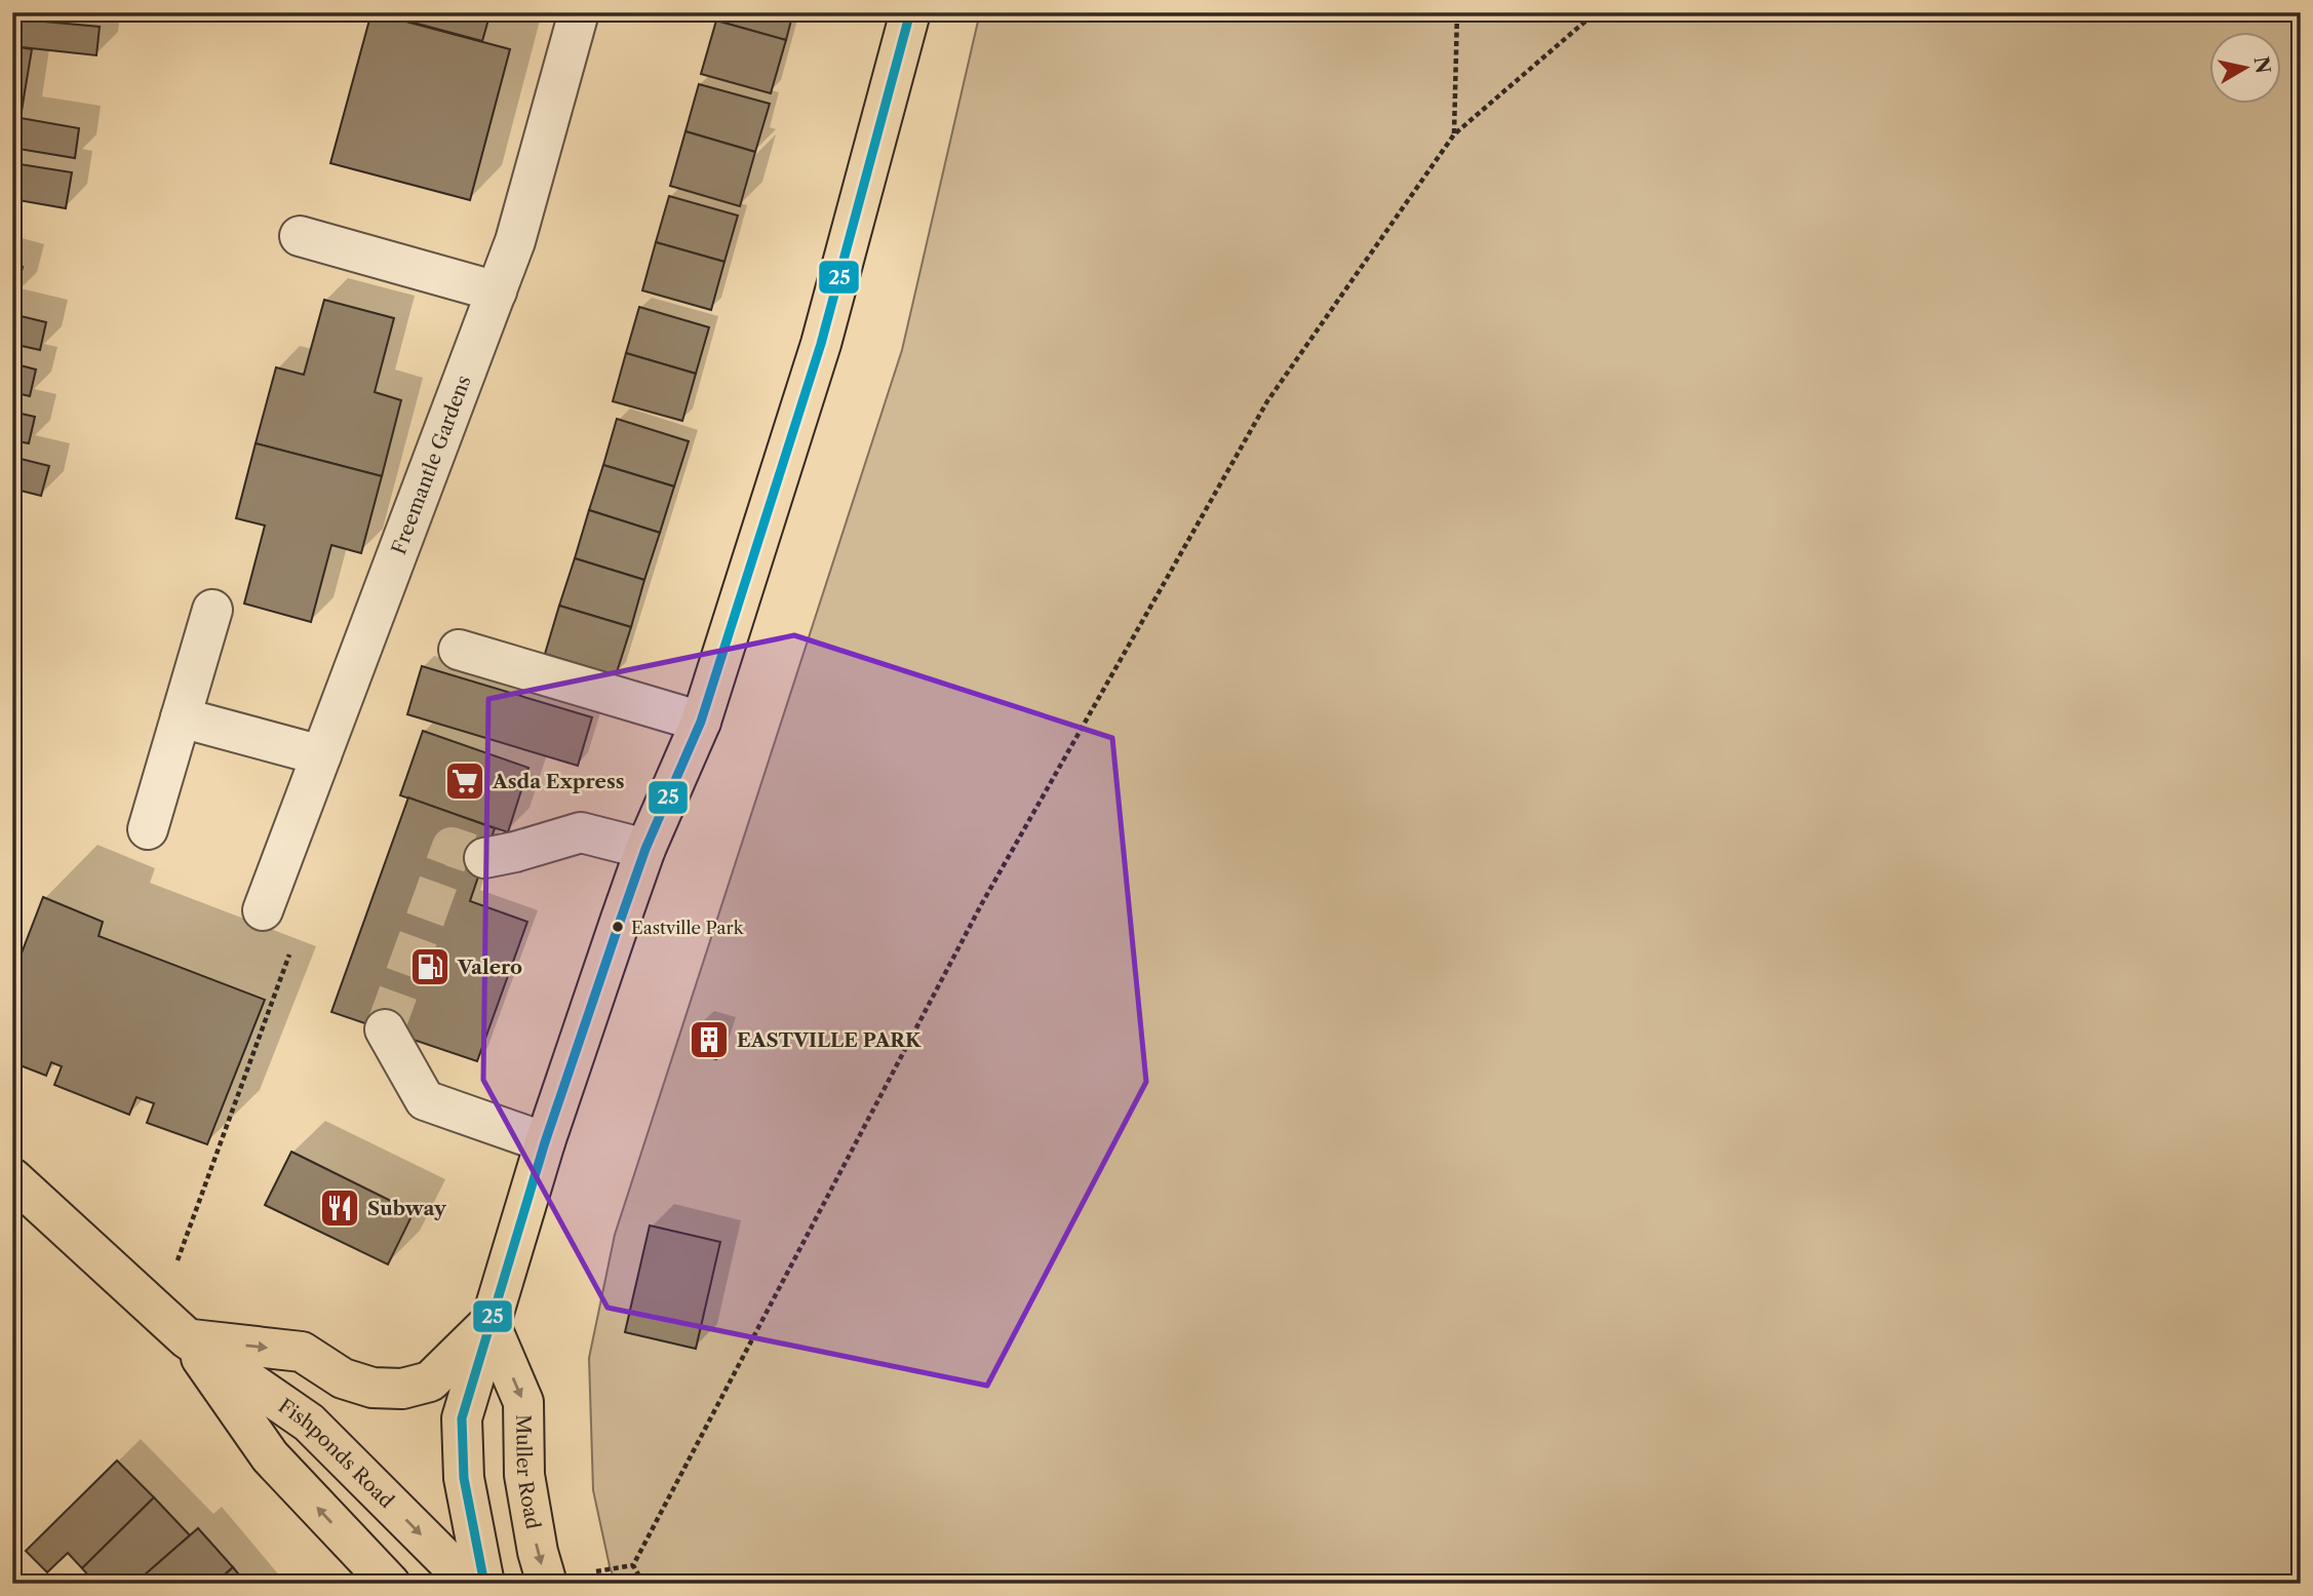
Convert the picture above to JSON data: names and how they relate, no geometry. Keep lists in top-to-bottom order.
{
  "streets": {
    "main road": ["Fishponds Road", "Muller Road"],
    "street": ["Freemantle Gardens"]
  },
  "places": {
    "supermarket": ["Asda Express"],
    "other": ["Eastville Park"],
    "fuel station": ["Valero"],
    "building": ["EASTVILLE PARK"],
    "restaurant": ["Subway"]
  },
  "lines": ["transit line 25"],
  "north": "right"
}
